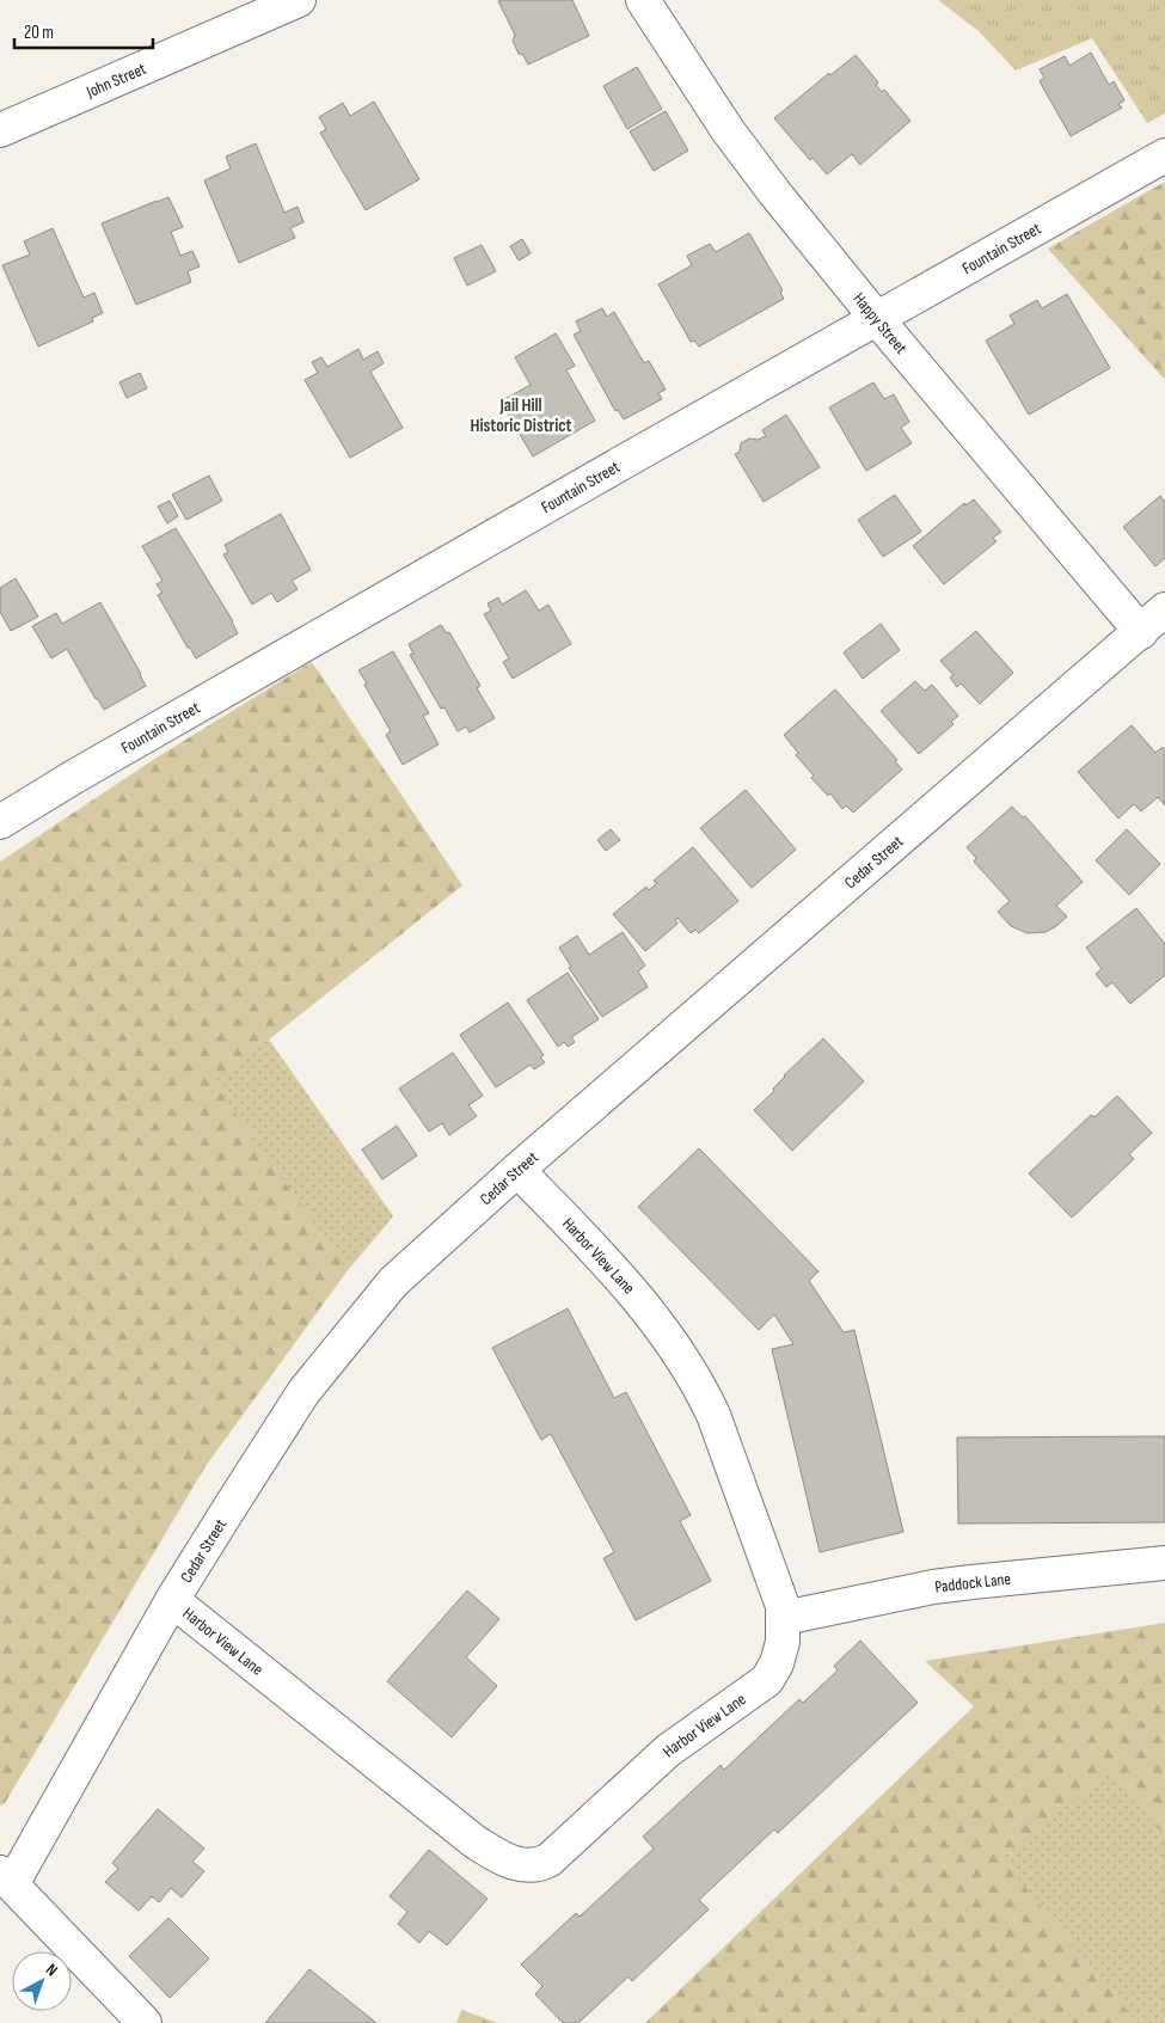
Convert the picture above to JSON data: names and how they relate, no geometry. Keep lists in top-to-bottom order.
{
  "streets": {
    "street": [
      "John Street",
      "Fountain Street",
      "Happy Street",
      "Cedar Street",
      "Harbor View Lane",
      "Paddock Lane"
    ]
  },
  "crossings": [
    ["Fountain Street", "Happy Street"],
    ["Happy Street", "Cedar Street"],
    ["Cedar Street", "Harbor View Lane"],
    ["Harbor View Lane", "Paddock Lane"]
  ],
  "districts": ["Jail Hill Historic District"],
  "scale_bar": "20 m",
  "north": "top right"
}
